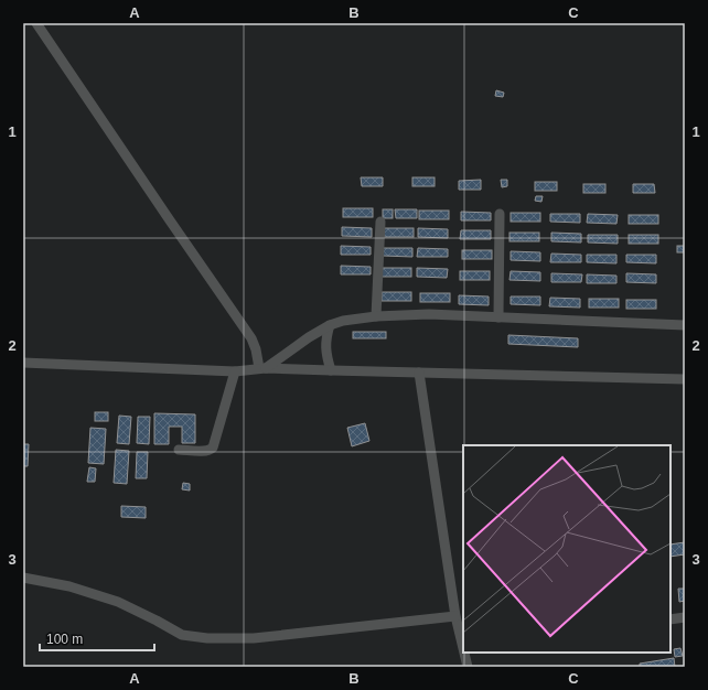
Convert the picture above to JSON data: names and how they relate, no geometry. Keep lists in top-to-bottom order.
{
  "scale_bar": "100 m",
  "grid": {
    "columns": ["A", "B", "C"],
    "rows": ["1", "2", "3"]
  }
}
